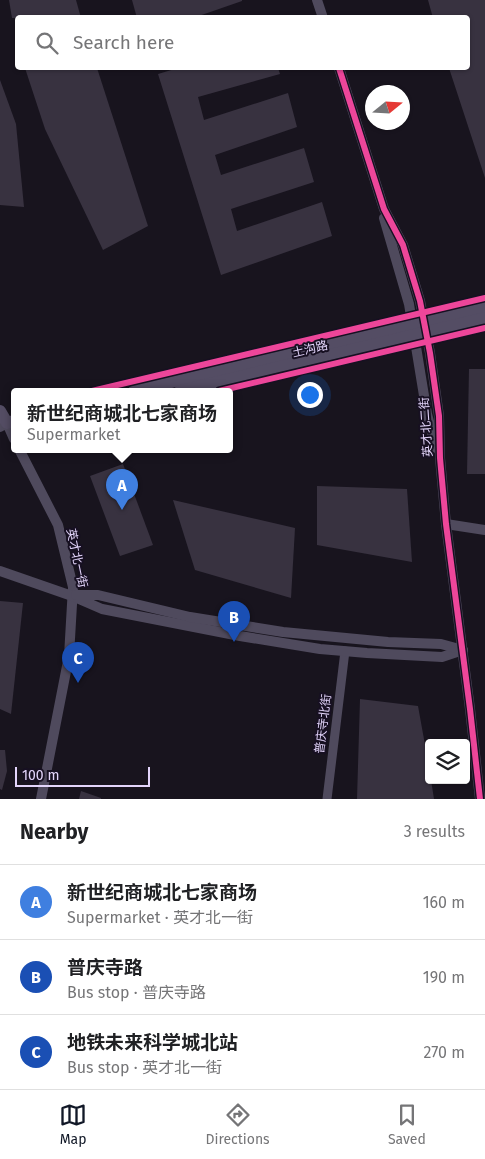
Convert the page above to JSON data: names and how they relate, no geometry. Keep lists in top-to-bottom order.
{
  "streets": {
    "main road": ["土沟路"],
    "street": ["英才北二街", "英才北一街", "普庆寺北街"]
  },
  "crossings": [
    ["土沟路", "英才北二街"]
  ],
  "scale_bar": "100 m",
  "north": "right",
  "page": {
    "search": "Search here",
    "popup": ["新世纪商城北七家商场", "Supermarket"],
    "pins": ["A", "B", "C"],
    "scale": "100 m",
    "heading": ["Nearby", "3 results"],
    "list": [
      {
        "mark": "A",
        "name": "新世纪商城北七家商场",
        "note": "Supermarket · 英才北一街",
        "value": "160 m"
      },
      {
        "mark": "B",
        "name": "普庆寺路",
        "note": "Bus stop · 普庆寺路",
        "value": "190 m"
      },
      {
        "mark": "C",
        "name": "地铁未来科学城北站",
        "note": "Bus stop · 英才北一街",
        "value": "270 m"
      }
    ],
    "nav": ["Map", "Directions", "Saved"]
  }
}
